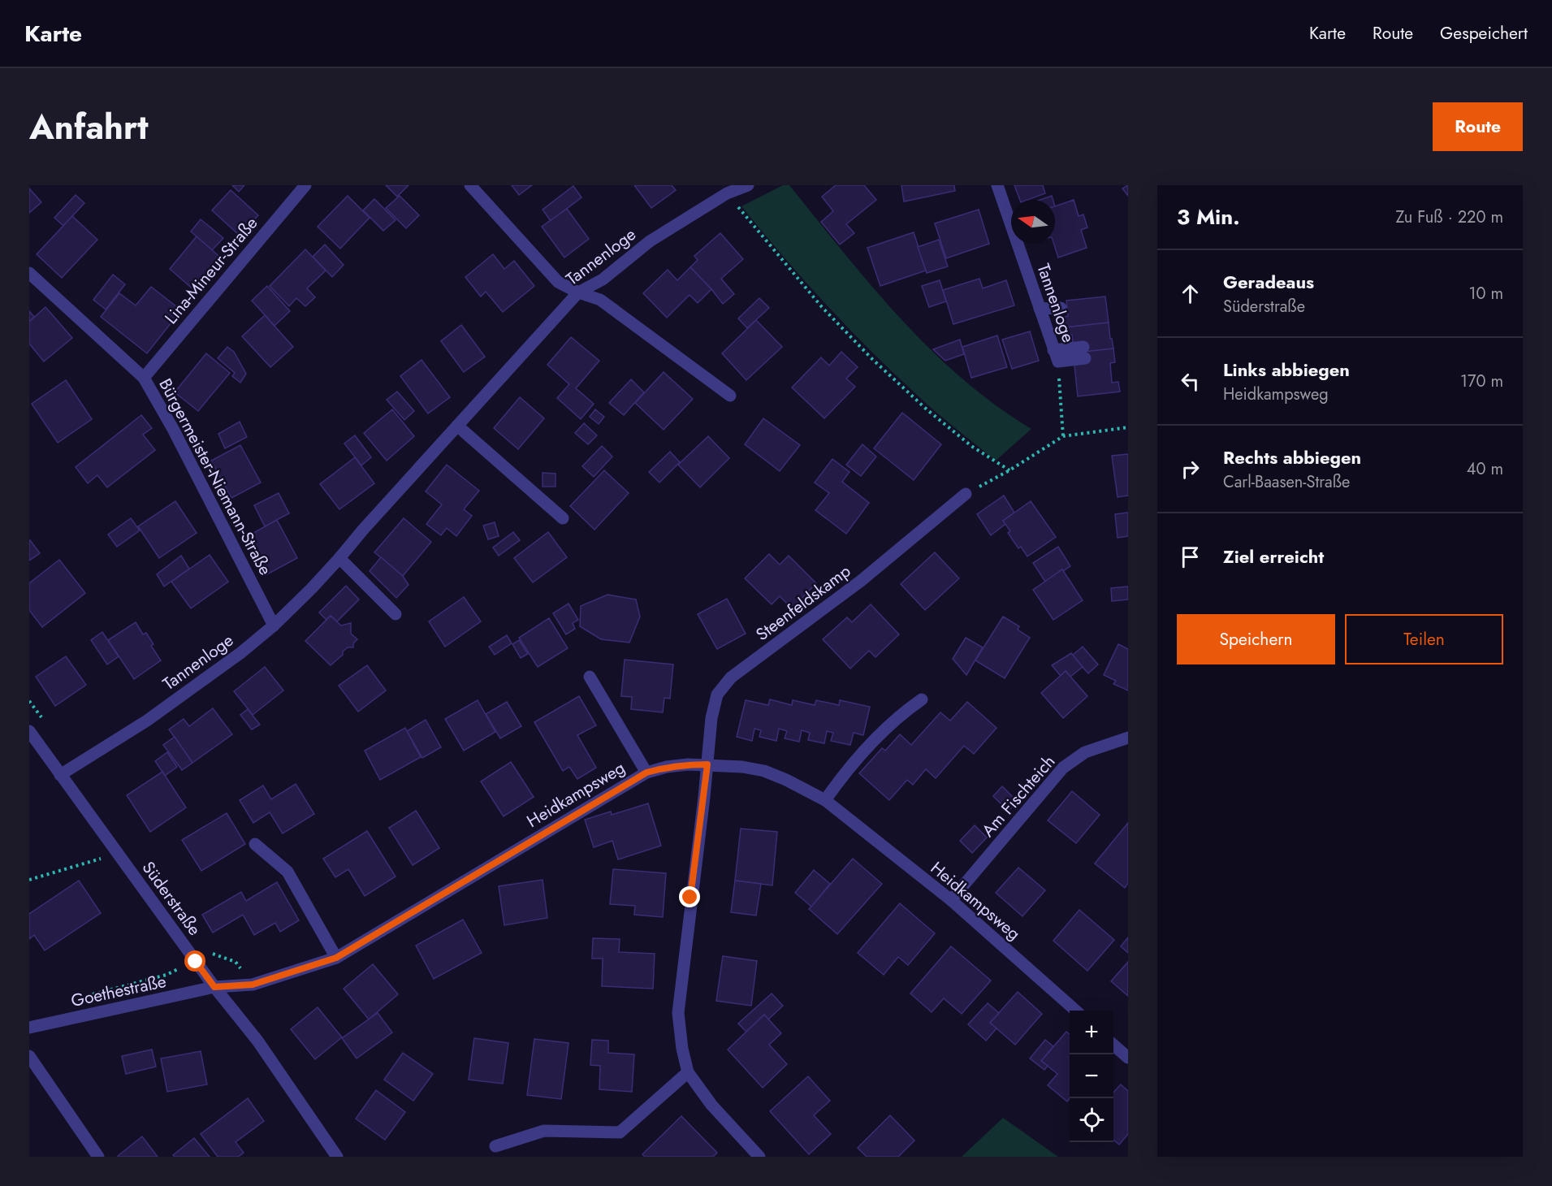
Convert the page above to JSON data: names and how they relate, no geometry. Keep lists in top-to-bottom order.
{
  "streets": {
    "street": [
      "Tannenloge",
      "Lina-Mineur-Straße",
      "Bürgermeister-Niemann-Straße",
      "Steenfeldskamp",
      "Heidkampsweg",
      "Am Fischteich",
      "Süderstraße",
      "Goethestraße"
    ]
  },
  "crossings": [
    ["Tannenloge", "Bürgermeister-Niemann-Straße"],
    ["Tannenloge", "Süderstraße"],
    ["Lina-Mineur-Straße", "Bürgermeister-Niemann-Straße"],
    ["Steenfeldskamp", "Heidkampsweg"],
    ["Heidkampsweg", "Am Fischteich"],
    ["Heidkampsweg", "Süderstraße"],
    ["Heidkampsweg", "Goethestraße"],
    ["Süderstraße", "Goethestraße"]
  ],
  "north": "left",
  "page": {
    "header": "Karte",
    "nav": ["Karte", "Route", "Gespeichert"],
    "title": "Anfahrt",
    "buttons": [
      "Route",
      ["Speichern", "Teilen"]
    ],
    "heading": ["3 Min.", "Zu Fuß · 220 m"],
    "list": [
      ["Geradeaus", "Süderstraße", "10 m"],
      ["Links abbiegen", "Heidkampsweg", "170 m"],
      ["Rechts abbiegen", "Carl-Baasen-Straße", "40 m"],
      "Ziel erreicht"
    ],
    "map_buttons": ["+", "−"]
  }
}
